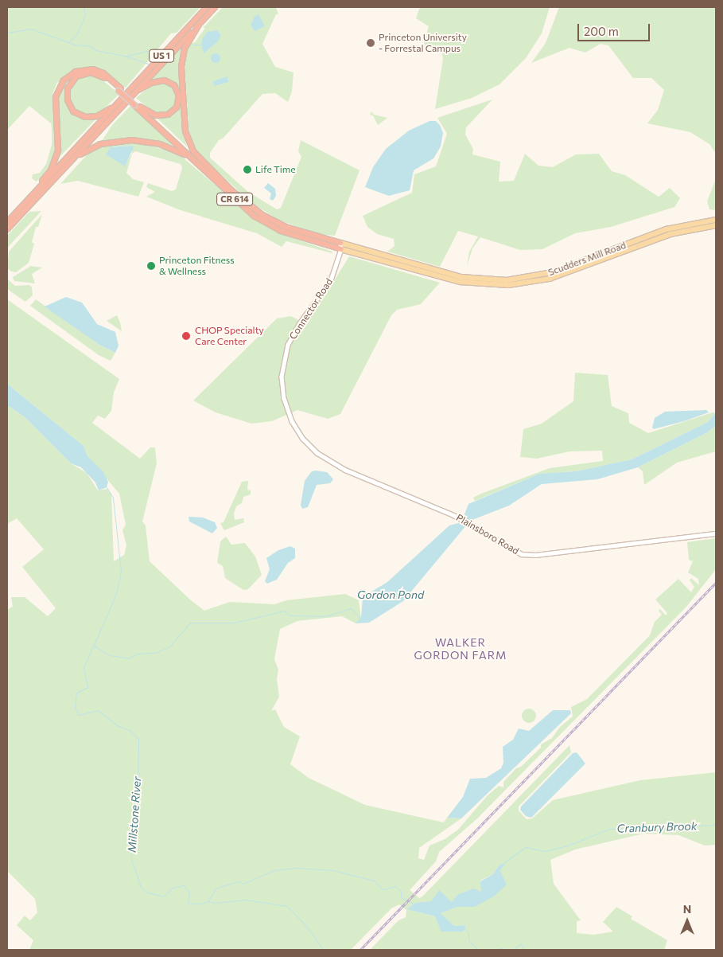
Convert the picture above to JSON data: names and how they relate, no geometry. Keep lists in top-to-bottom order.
{
  "streets": {
    "highway": ["US 1", "CR 614"],
    "main road": ["Scudders Mill Road"],
    "street": ["Connector Road", "Plainsboro Road"]
  },
  "crossings": [
    ["CR 614", "Scudders Mill Road"],
    ["CR 614", "Connector Road"],
    ["Scudders Mill Road", "Connector Road"],
    ["Connector Road", "Plainsboro Road"]
  ],
  "districts": ["WALKER GORDON FARM"],
  "water": ["Gordon Pond", "Millstone River", "Cranbury Brook"],
  "places": [
    "Princeton University - Forrestal Campus",
    "Life Time",
    "Princeton Fitness & Wellness",
    "CHOP Specialty Care Center"
  ],
  "scale_bar": "200 m",
  "north": "top"
}
